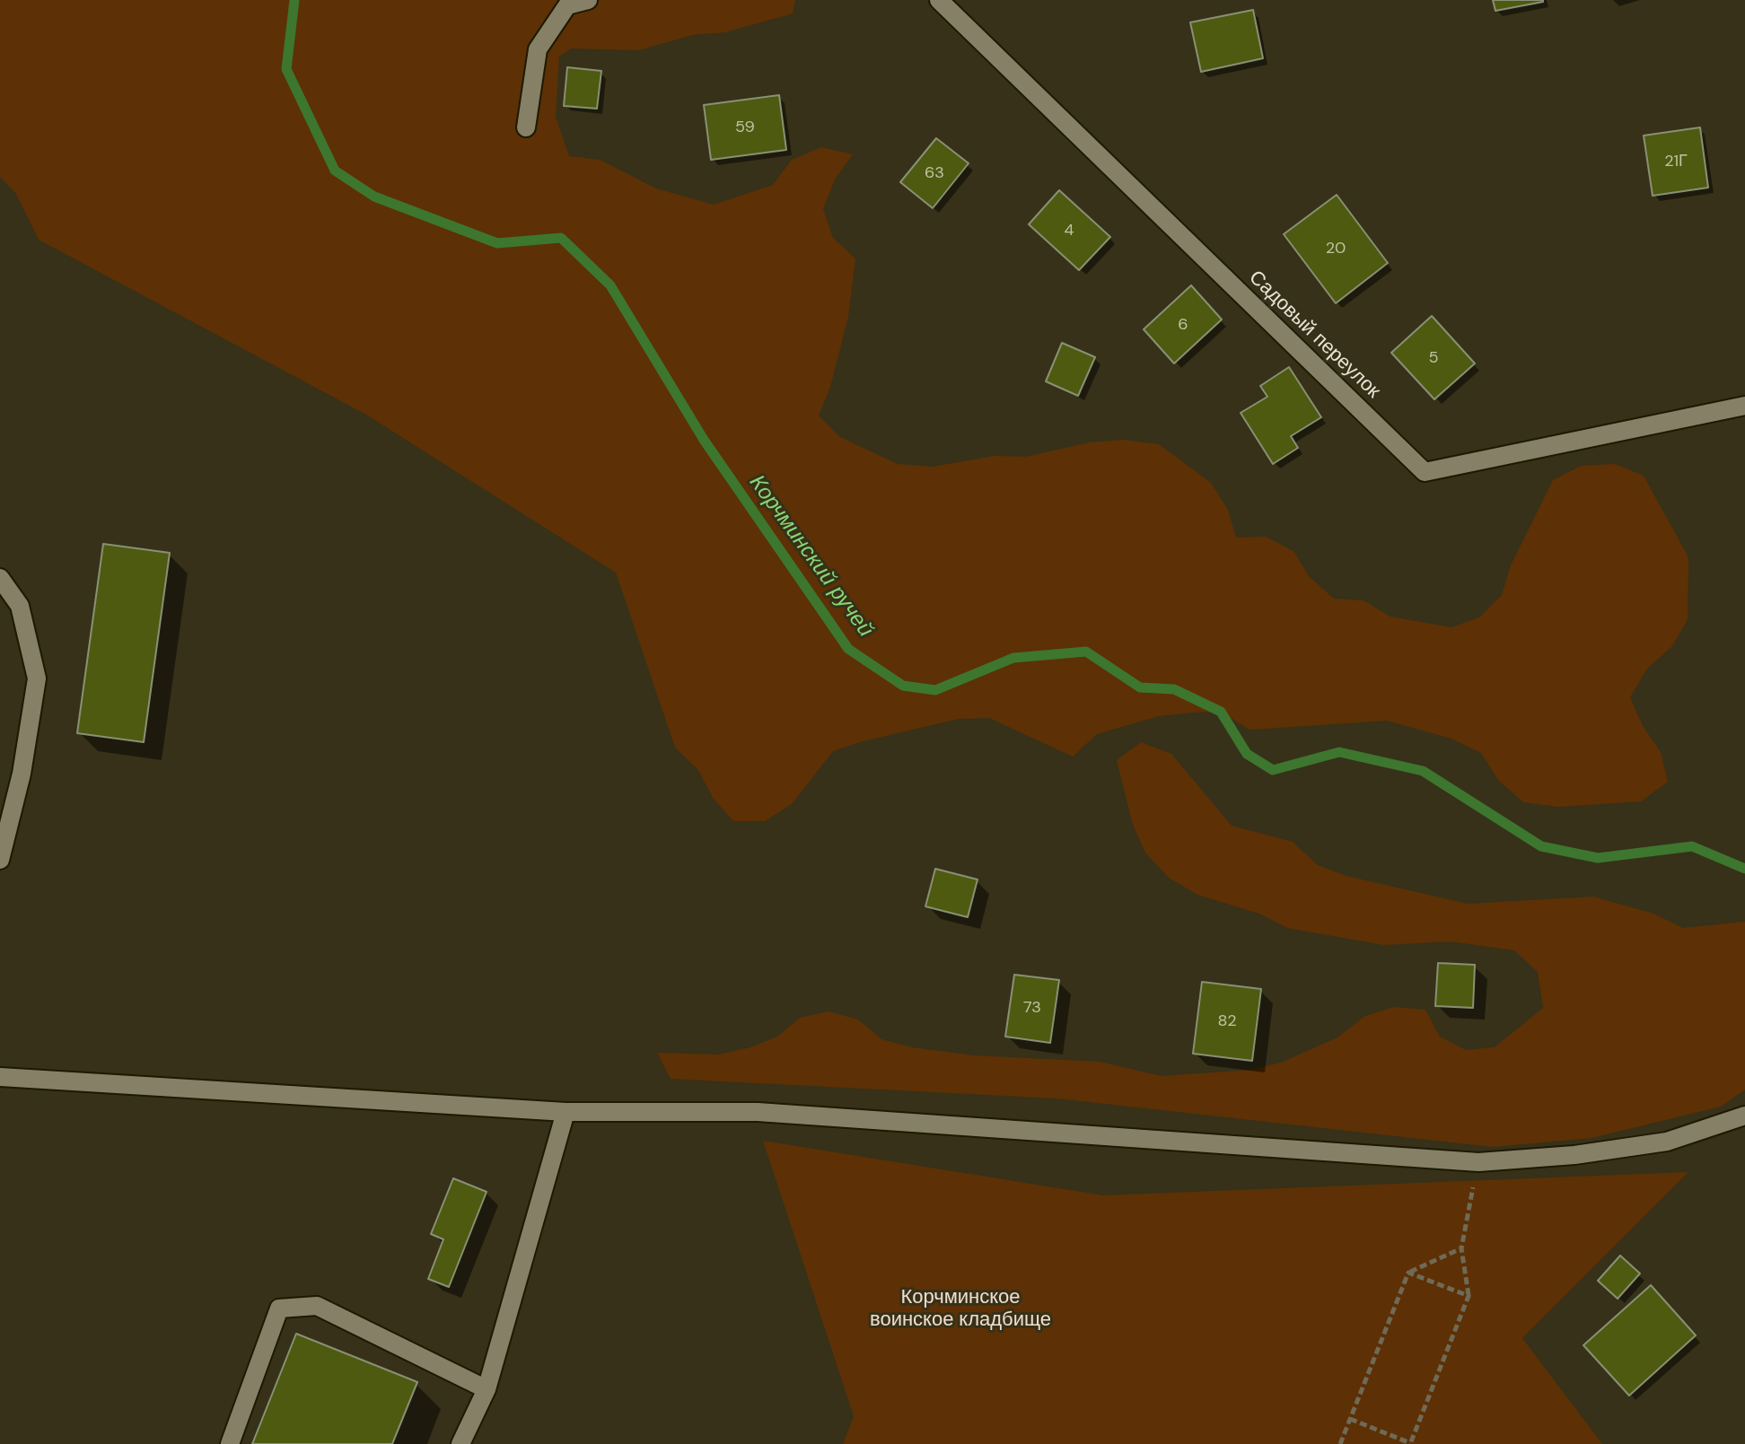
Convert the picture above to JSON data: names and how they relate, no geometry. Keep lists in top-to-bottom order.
{
  "streets": {
    "street": ["Садовый переулок"]
  },
  "water": ["Корчминский ручей"],
  "parks": ["Корчминское воинское кладбище"],
  "house_numbers": [
    "59",
    "21Г",
    "63",
    "4",
    "20",
    "6",
    "5",
    "73",
    "82"
  ]
}
